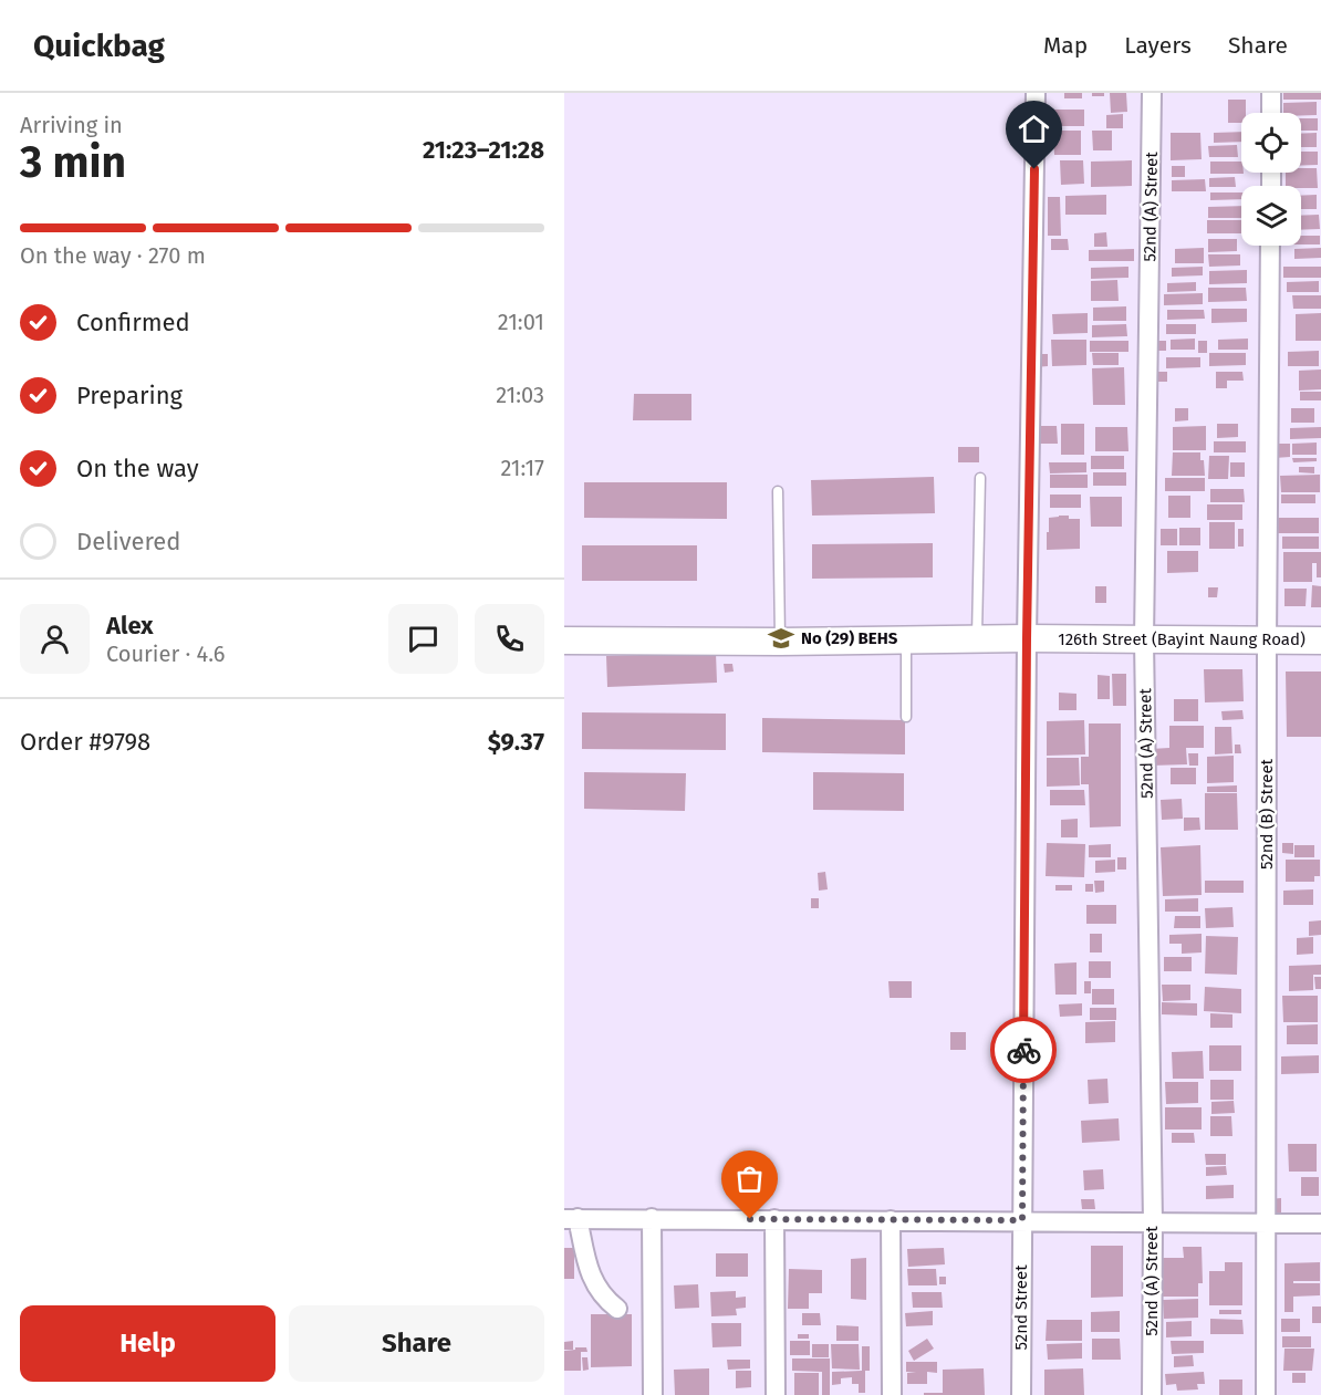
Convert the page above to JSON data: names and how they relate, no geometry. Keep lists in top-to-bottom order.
{
  "streets": {
    "street": [
      "52nd (A) Street",
      "126th Street (Bayint Naung Road)",
      "52nd (B) Street",
      "52nd Street"
    ]
  },
  "crossings": [
    ["52nd (A) Street", "126th Street (Bayint Naung Road)"],
    ["126th Street (Bayint Naung Road)", "52nd (B) Street"],
    ["126th Street (Bayint Naung Road)", "52nd Street"]
  ],
  "places": {
    "school or university": ["No (29) BEHS"]
  },
  "page": {
    "header": "Quickbag",
    "nav": ["Map", "Layers", "Share"],
    "heading": ["3 min", "Arriving in", "21:23–21:28"],
    "panel": [
      "Alex",
      "Courier · 4.6",
      "Order #9798",
      "$9.37"
    ],
    "bar": "On the way · 270 m",
    "list": [
      ["Confirmed", "21:01"],
      ["Preparing", "21:03"],
      ["On the way", "21:17"],
      "Delivered"
    ],
    "buttons": ["Help", "Share"]
  }
}
